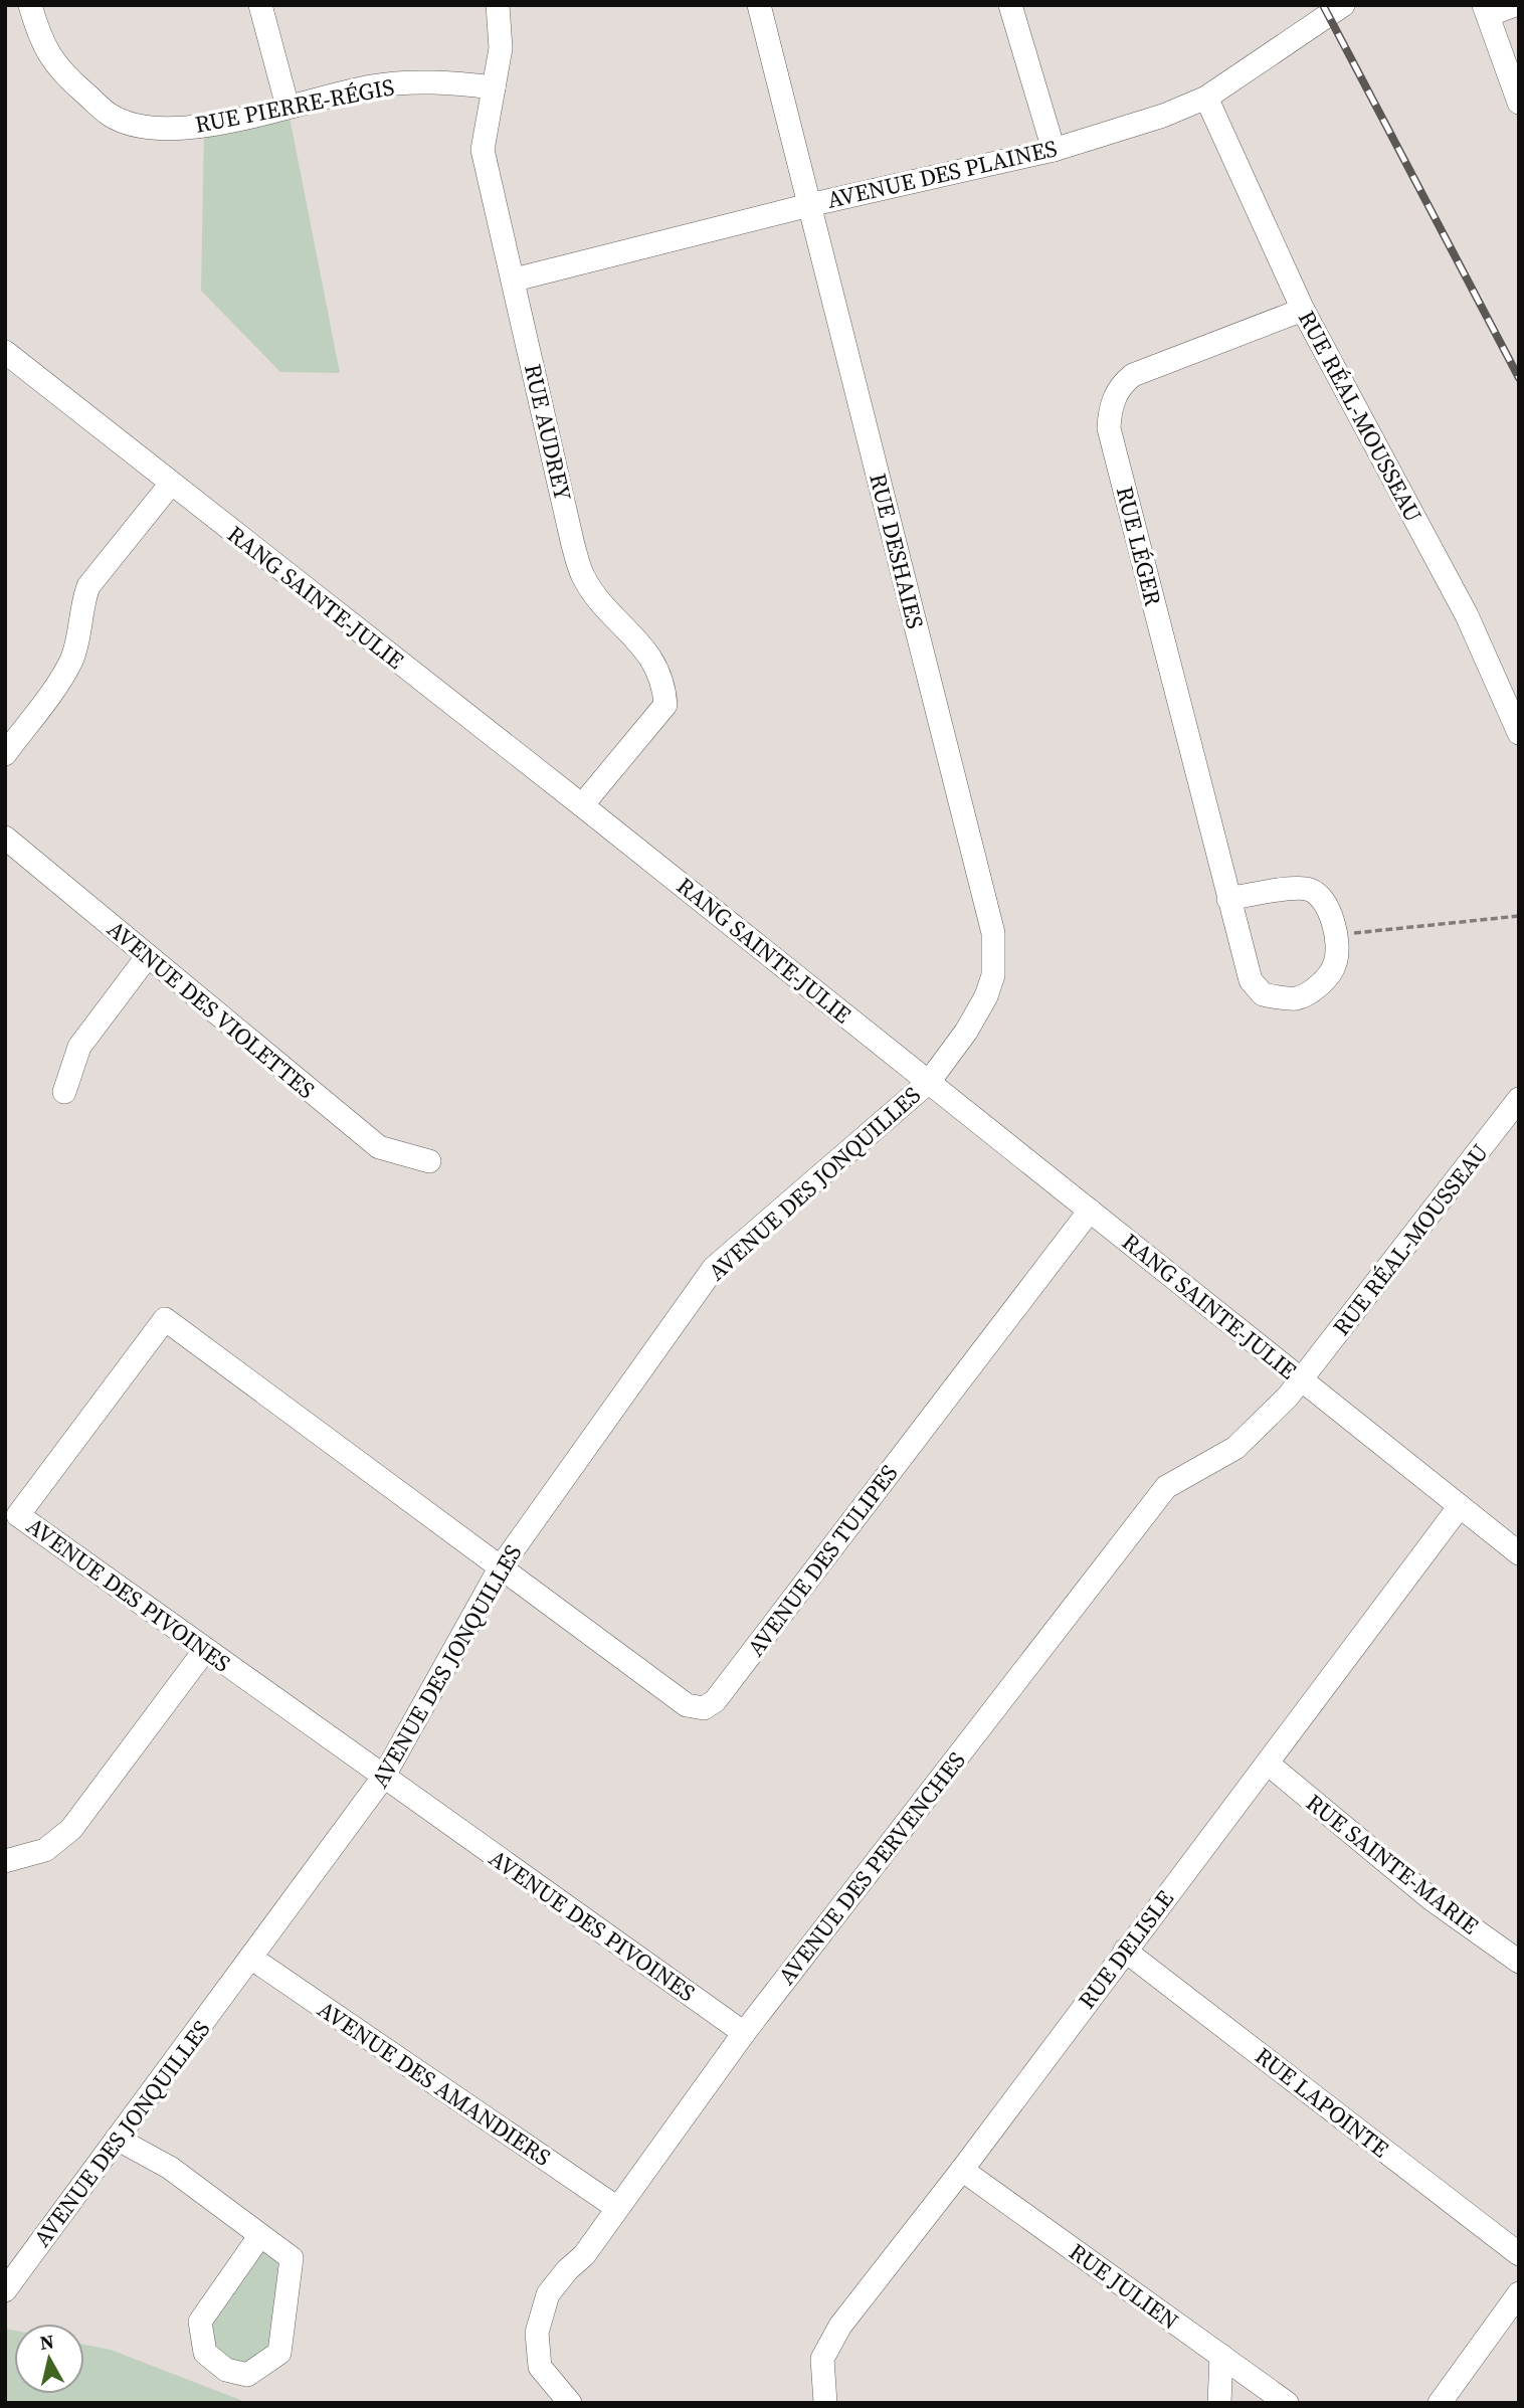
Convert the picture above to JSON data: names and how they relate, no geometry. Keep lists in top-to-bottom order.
{
  "streets": {
    "street": [
      "RUE PIERRE-RÉGIS",
      "AVENUE DES PLAINES",
      "RUE RÉAL-MOUSSEAU",
      "RUE AUDREY",
      "RUE LÉGER",
      "RUE DESHAIES",
      "RANG SAINTE-JULIE",
      "AVENUE DES VIOLETTES",
      "AVENUE DES JONQUILLES",
      "AVENUE DES TULIPES",
      "AVENUE DES PIVOINES",
      "RUE SAINTE-MARIE",
      "AVENUE DES PERVENCHES",
      "RUE DELISLE",
      "AVENUE DES AMANDIERS",
      "RUE LAPOINTE",
      "RUE JULIEN"
    ]
  },
  "crossings": [
    ["RUE PIERRE-RÉGIS", "RUE AUDREY"],
    ["AVENUE DES PLAINES", "RUE RÉAL-MOUSSEAU"],
    ["AVENUE DES PLAINES", "RUE AUDREY"],
    ["AVENUE DES PLAINES", "RUE DESHAIES"],
    ["RUE RÉAL-MOUSSEAU", "RUE LÉGER"],
    ["RUE RÉAL-MOUSSEAU", "RANG SAINTE-JULIE"],
    ["RUE RÉAL-MOUSSEAU", "AVENUE DES PERVENCHES"],
    ["RUE AUDREY", "RANG SAINTE-JULIE"],
    ["RUE DESHAIES", "RANG SAINTE-JULIE"],
    ["RUE DESHAIES", "AVENUE DES JONQUILLES"],
    ["RANG SAINTE-JULIE", "AVENUE DES JONQUILLES"],
    ["RANG SAINTE-JULIE", "AVENUE DES TULIPES"],
    ["RANG SAINTE-JULIE", "AVENUE DES PERVENCHES"],
    ["RANG SAINTE-JULIE", "RUE DELISLE"],
    ["AVENUE DES JONQUILLES", "AVENUE DES TULIPES"],
    ["AVENUE DES JONQUILLES", "AVENUE DES PIVOINES"],
    ["AVENUE DES JONQUILLES", "AVENUE DES AMANDIERS"],
    ["AVENUE DES TULIPES", "AVENUE DES PIVOINES"],
    ["AVENUE DES PIVOINES", "AVENUE DES PERVENCHES"],
    ["RUE SAINTE-MARIE", "RUE DELISLE"],
    ["AVENUE DES PERVENCHES", "AVENUE DES AMANDIERS"],
    ["RUE DELISLE", "RUE LAPOINTE"],
    ["RUE DELISLE", "RUE JULIEN"]
  ],
  "north": "top"
}
